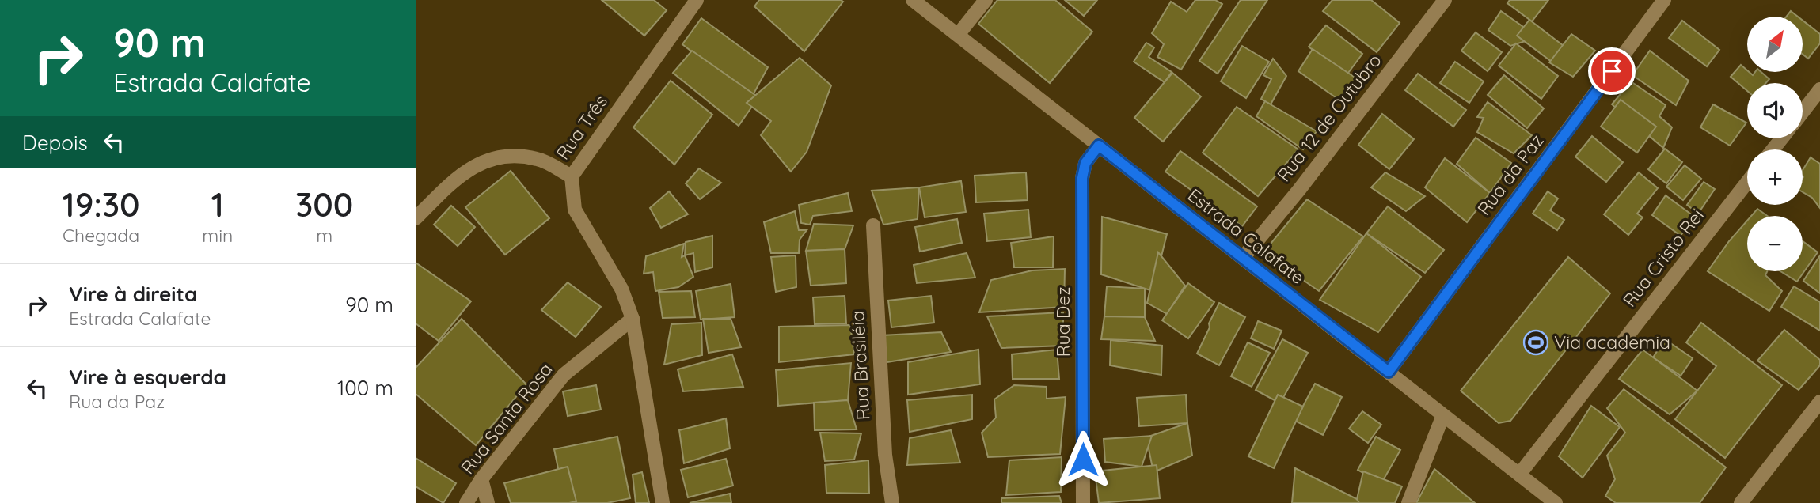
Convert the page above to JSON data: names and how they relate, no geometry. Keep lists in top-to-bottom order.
{
  "streets": {
    "street": [
      "Rua 12 de Outubro",
      "Rua Três",
      "Rua da Paz",
      "Estrada Calafate",
      "Rua Cristo Rei",
      "Rua Dez",
      "Rua Brasiléia",
      "Rua Santa Rosa"
    ]
  },
  "crossings": [
    ["Rua 12 de Outubro", "Estrada Calafate"],
    ["Rua Três", "Rua Santa Rosa"],
    ["Rua da Paz", "Estrada Calafate"],
    ["Estrada Calafate", "Rua Cristo Rei"],
    ["Estrada Calafate", "Rua Dez"]
  ],
  "places": {
    "sports": ["Via academia"]
  },
  "north": "top right",
  "page": {
    "turn": ["90 m", "Estrada Calafate"],
    "map_buttons": ["+", "−"],
    "then": "Depois",
    "eta": [
      "19:30",
      "Chegada",
      "1",
      "min",
      "300",
      "m"
    ],
    "list": [
      {
        "name": "Vire à direita",
        "note": "Estrada Calafate",
        "value": "90 m"
      },
      {
        "name": "Vire à esquerda",
        "note": "Rua da Paz",
        "value": "100 m"
      }
    ]
  }
}
